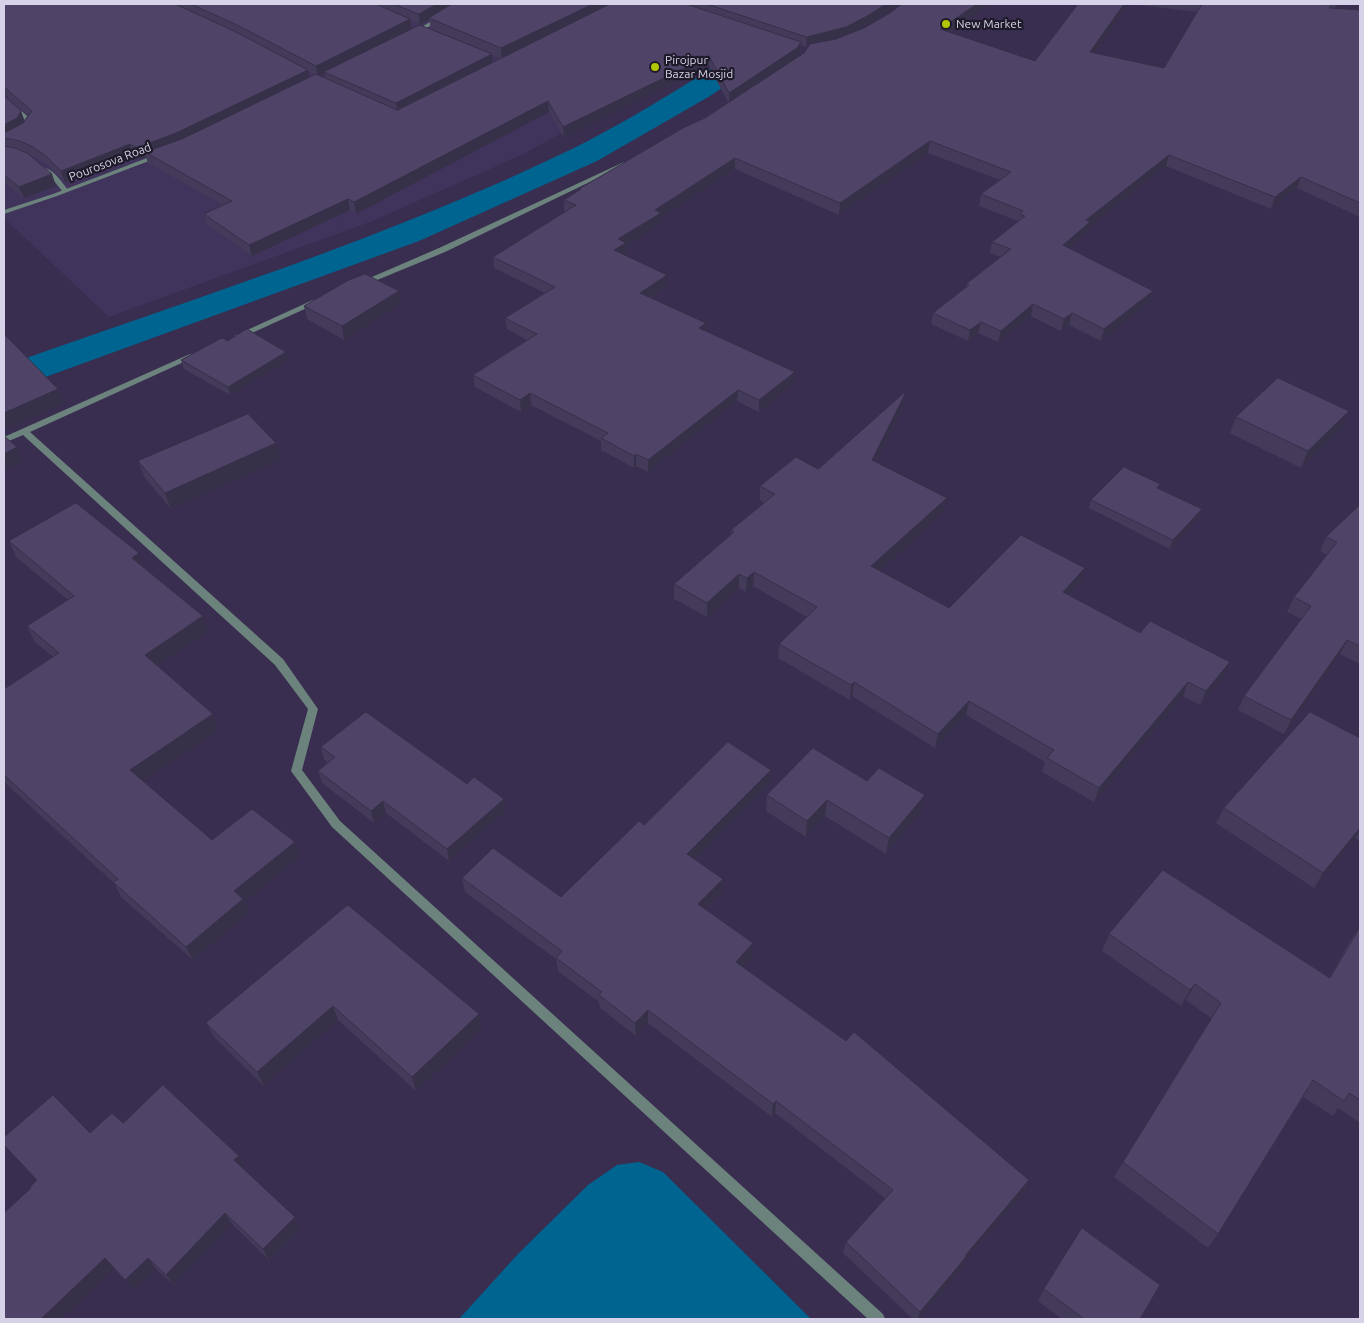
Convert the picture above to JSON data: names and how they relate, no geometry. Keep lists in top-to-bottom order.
{
  "streets": {
    "street": ["Pourosova Road"]
  },
  "places": ["New Market", "Pirojpur Bazar Mosjid"]
}
